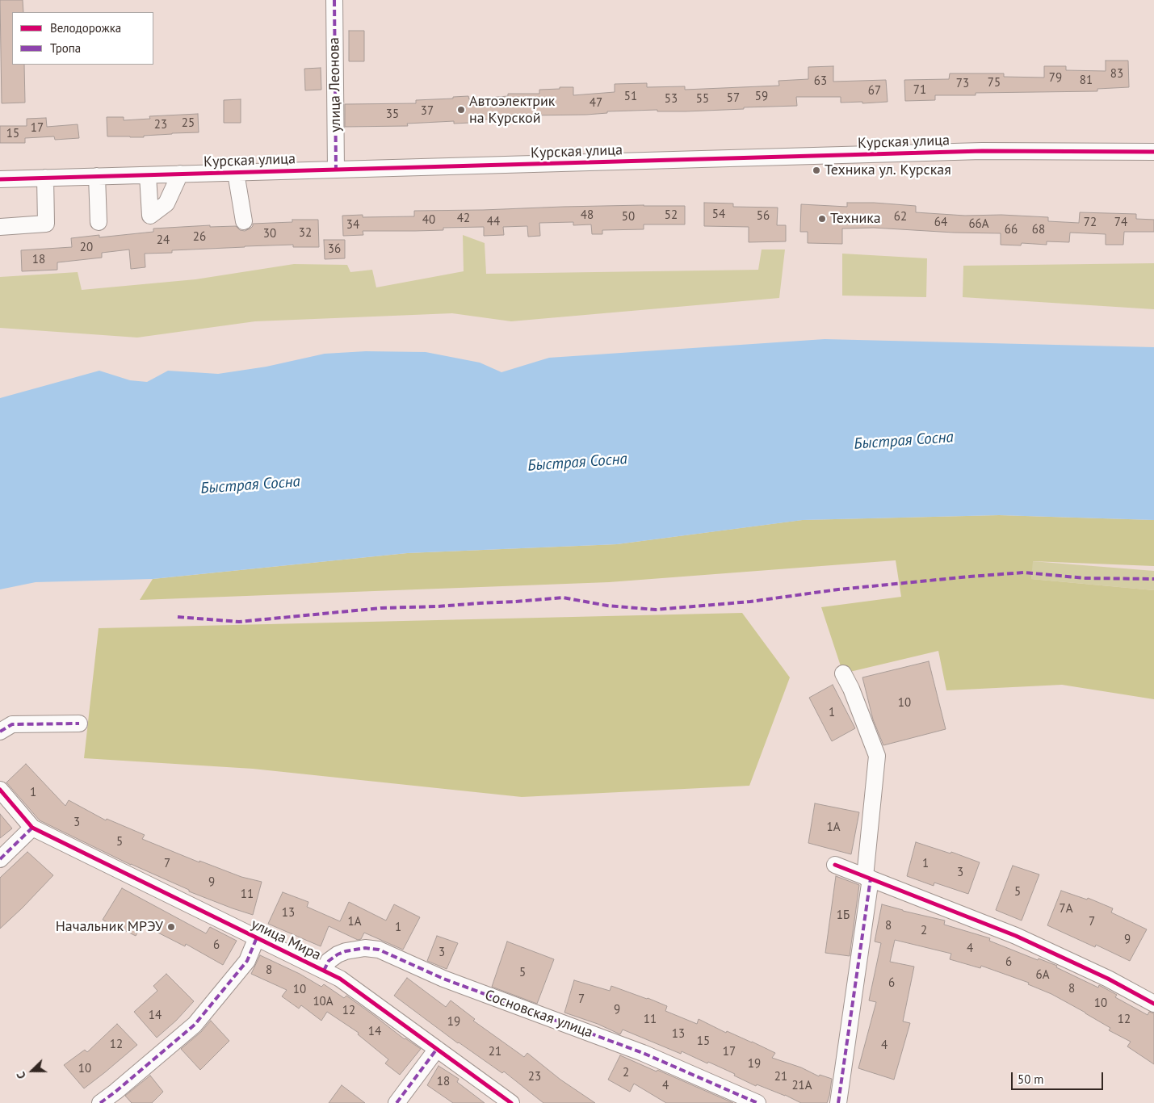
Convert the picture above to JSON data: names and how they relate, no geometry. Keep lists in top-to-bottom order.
{
  "streets": {
    "street": [
      "улица Леонова",
      "Курская улица",
      "улица Мира",
      "Сосновская улица"
    ]
  },
  "crossings": [
    ["улица Леонова", "Курская улица"],
    ["улица Мира", "Сосновская улица"]
  ],
  "water": ["Быстрая Сосна"],
  "places": [
    "Автоэлектрик на Курской",
    "Техника ул. Курская",
    "Техника",
    "Начальник МРЭУ"
  ],
  "house_numbers": [
    "83",
    "79",
    "81",
    "63",
    "75",
    "73",
    "71",
    "67",
    "51",
    "59",
    "57",
    "53",
    "55",
    "47",
    "37",
    "35",
    "25",
    "23",
    "17",
    "15",
    "54",
    "48",
    "52",
    "56",
    "50",
    "62",
    "42",
    "40",
    "44",
    "64",
    "72",
    "74",
    "66А",
    "34",
    "66",
    "68",
    "32",
    "30",
    "26",
    "24",
    "20",
    "36",
    "18",
    "10",
    "1",
    "1",
    "3",
    "1А",
    "5",
    "7",
    "1",
    "3",
    "9",
    "5",
    "11",
    "7А",
    "13",
    "1Б",
    "1А",
    "7",
    "8",
    "1",
    "2",
    "9",
    "6",
    "4",
    "3",
    "6",
    "8",
    "5",
    "6А",
    "6",
    "8",
    "10",
    "7",
    "10А",
    "10",
    "9",
    "12",
    "14",
    "11",
    "12",
    "19",
    "14",
    "13",
    "15",
    "12",
    "4",
    "21",
    "17",
    "19",
    "10",
    "2",
    "23",
    "21",
    "18",
    "4",
    "21А"
  ],
  "legend": ["Велодорожка", "Тропа"],
  "scale_bar": "50 m",
  "north": "left"
}
